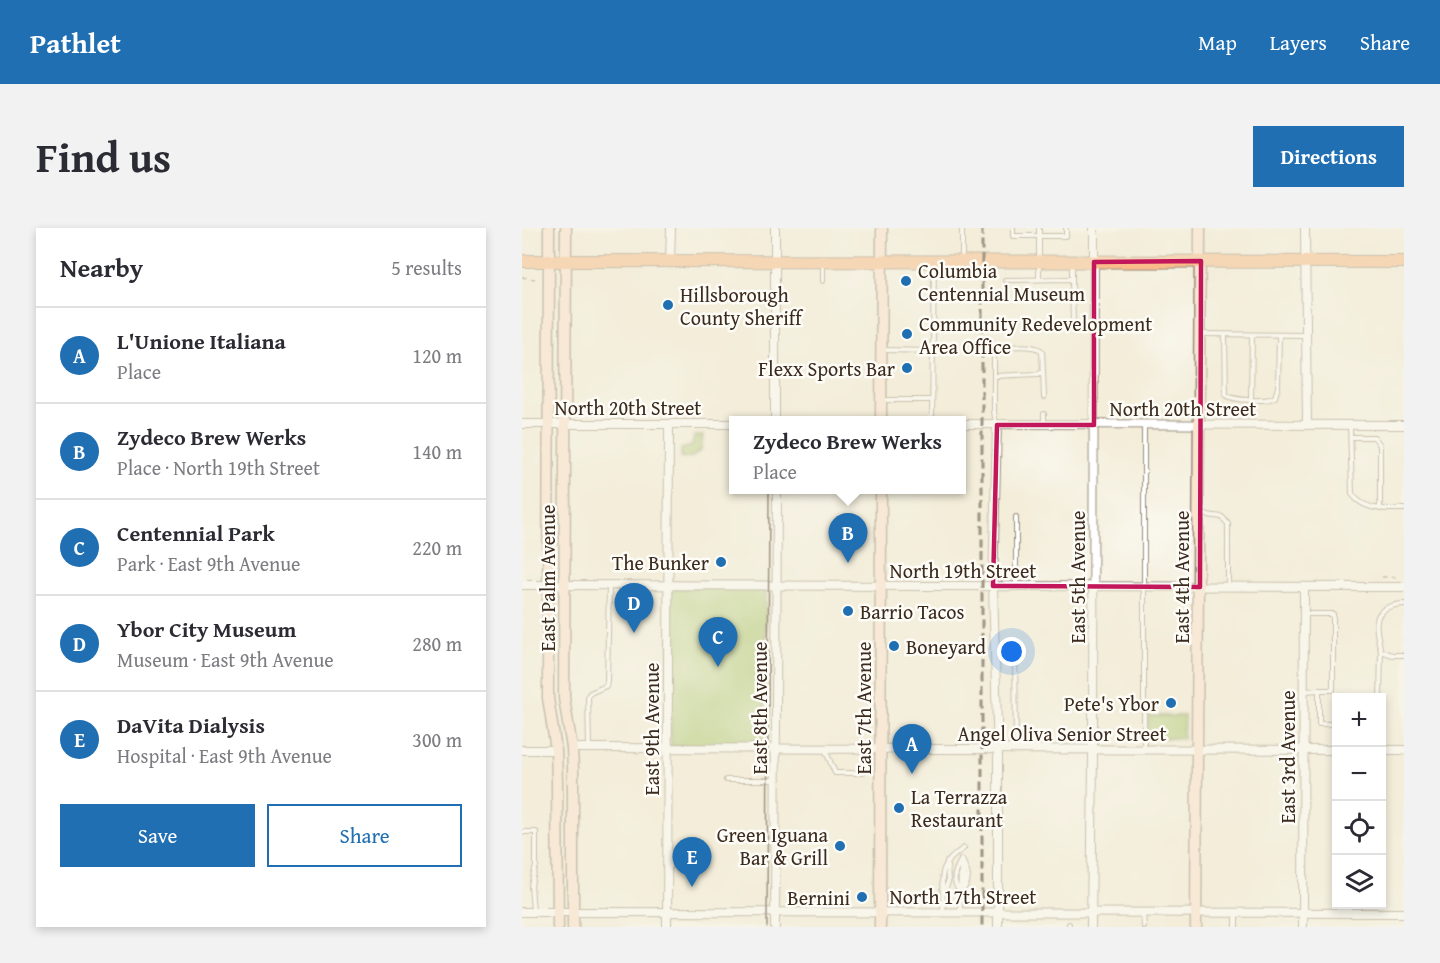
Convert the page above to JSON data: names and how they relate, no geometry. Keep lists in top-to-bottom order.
{
  "streets": {
    "street": [
      "North 20th Street",
      "North 19th Street",
      "East 5th Avenue",
      "East 4th Avenue",
      "East Palm Avenue",
      "East 8th Avenue",
      "East 7th Avenue",
      "East 9th Avenue",
      "Angel Oliva Senior Street",
      "East 3rd Avenue",
      "North 17th Street"
    ]
  },
  "crossings": [
    ["North 20th Street", "East 5th Avenue"],
    ["North 20th Street", "East 4th Avenue"],
    ["North 20th Street", "East Palm Avenue"],
    ["North 20th Street", "East 9th Avenue"],
    ["North 19th Street", "East 5th Avenue"],
    ["North 19th Street", "East 4th Avenue"],
    ["North 19th Street", "East Palm Avenue"],
    ["North 19th Street", "East 8th Avenue"],
    ["North 19th Street", "East 7th Avenue"],
    ["North 19th Street", "East 9th Avenue"],
    ["North 19th Street", "East 3rd Avenue"],
    ["East 5th Avenue", "Angel Oliva Senior Street"],
    ["East 5th Avenue", "North 17th Street"],
    ["East 4th Avenue", "Angel Oliva Senior Street"],
    ["East 4th Avenue", "North 17th Street"],
    ["East Palm Avenue", "Angel Oliva Senior Street"],
    ["East Palm Avenue", "North 17th Street"],
    ["East 8th Avenue", "Angel Oliva Senior Street"],
    ["East 8th Avenue", "North 17th Street"],
    ["East 7th Avenue", "Angel Oliva Senior Street"],
    ["East 7th Avenue", "North 17th Street"],
    ["East 9th Avenue", "Angel Oliva Senior Street"],
    ["East 9th Avenue", "North 17th Street"],
    ["Angel Oliva Senior Street", "East 3rd Avenue"],
    ["East 3rd Avenue", "North 17th Street"]
  ],
  "places": [
    "Columbia Centennial Museum",
    "Hillsborough County Sheriff",
    "Community Redevelopment Area Office",
    "Flexx Sports Bar",
    "The Bunker",
    "Barrio Tacos",
    "Boneyard",
    "Pete's Ybor",
    "La Terrazza Restaurant",
    "Green Iguana Bar & Grill",
    "Bernini"
  ],
  "page": {
    "header": "Pathlet",
    "nav": ["Map", "Layers", "Share"],
    "title": "Find us",
    "buttons": [
      "Directions",
      ["Save", "Share"]
    ],
    "heading": ["Nearby", "5 results"],
    "list": [
      {
        "mark": "A",
        "name": "L'Unione Italiana",
        "note": "Place",
        "value": "120 m"
      },
      {
        "mark": "B",
        "name": "Zydeco Brew Werks",
        "note": "Place · North 19th Street",
        "value": "140 m"
      },
      {
        "mark": "C",
        "name": "Centennial Park",
        "note": "Park · East 9th Avenue",
        "value": "220 m"
      },
      {
        "mark": "D",
        "name": "Ybor City Museum",
        "note": "Museum · East 9th Avenue",
        "value": "280 m"
      },
      {
        "mark": "E",
        "name": "DaVita Dialysis",
        "note": "Hospital · East 9th Avenue",
        "value": "300 m"
      }
    ],
    "popup": ["Zydeco Brew Werks", "Place"],
    "pins": [
      "B",
      "D",
      "C",
      "A",
      "E"
    ],
    "map_buttons": ["+", "−"]
  }
}
